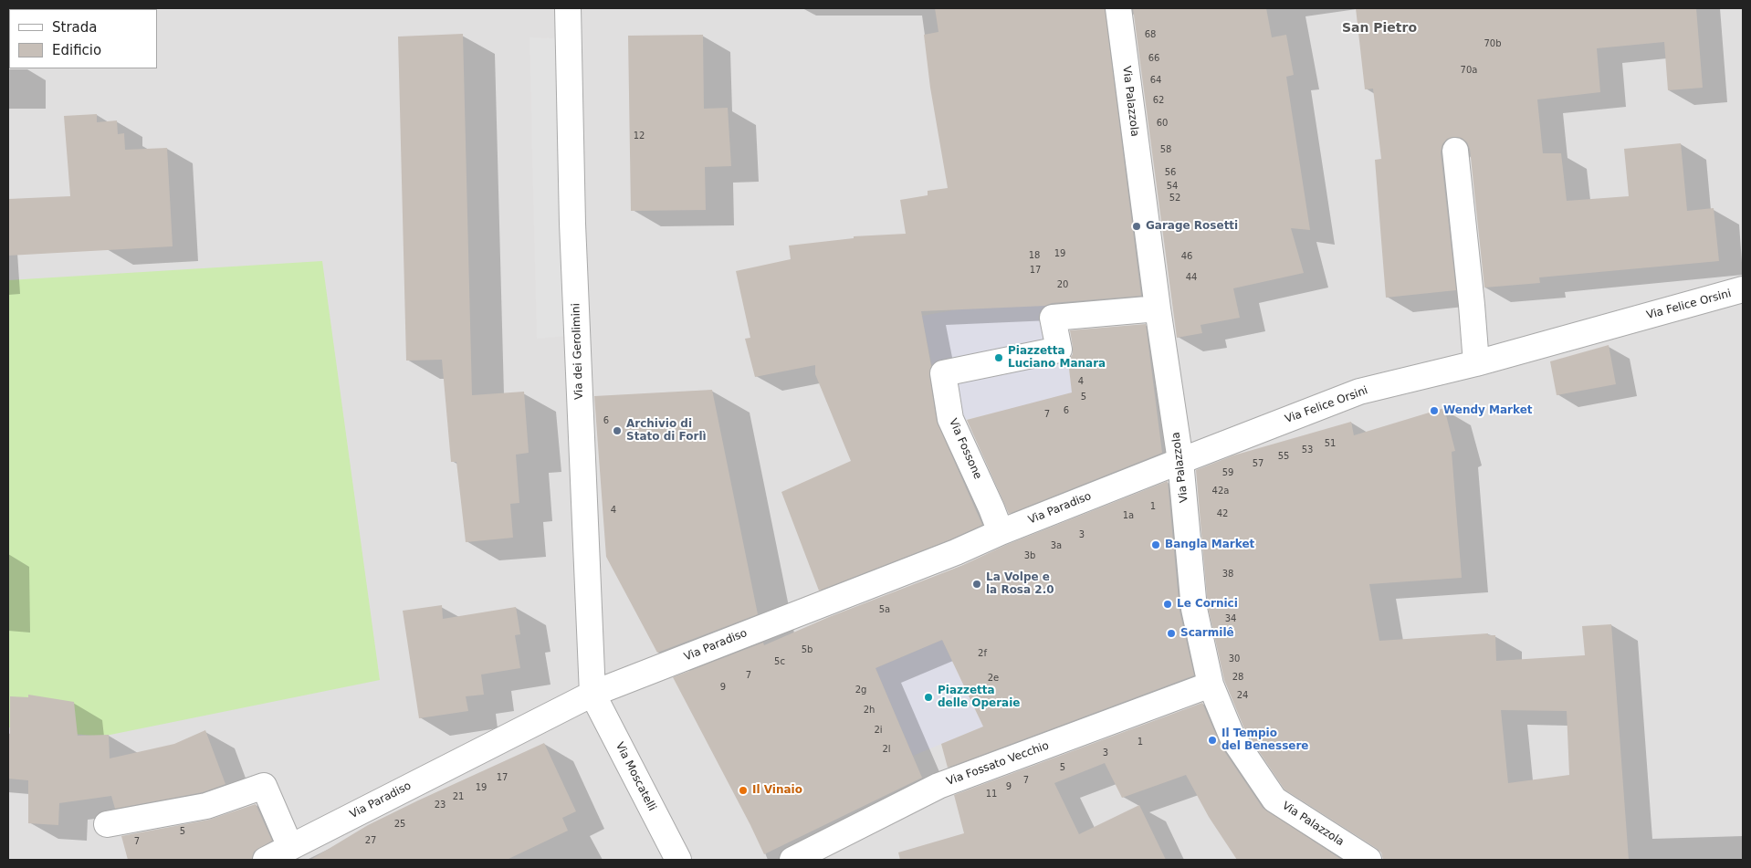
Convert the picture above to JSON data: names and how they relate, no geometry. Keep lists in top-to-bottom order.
{
  "streets": {
    "street": [
      "Via Palazzola",
      "Via Felice Orsini",
      "Via dei Gerolimini",
      "Via Fossone",
      "Via Paradiso",
      "Via Fossato Vecchio",
      "Via Moscatelli"
    ]
  },
  "crossings": [
    ["Via Palazzola", "Via Felice Orsini"],
    ["Via Palazzola", "Via Fossone"],
    ["Via Palazzola", "Via Paradiso"],
    ["Via Palazzola", "Via Fossato Vecchio"],
    ["Via Felice Orsini", "Via Paradiso"],
    ["Via dei Gerolimini", "Via Paradiso"],
    ["Via dei Gerolimini", "Via Moscatelli"],
    ["Via Fossone", "Via Paradiso"],
    ["Via Paradiso", "Via Moscatelli"]
  ],
  "districts": ["San Pietro"],
  "places": [
    "Garage Rosetti",
    "Piazzetta Luciano Manara",
    "Wendy Market",
    "Archivio di Stato di Forlì",
    "Bangla Market",
    "La Volpe e la Rosa 2.0",
    "Le Cornici",
    "Scarmilê",
    "Piazzetta delle Operaie",
    "Il Tempio del Benessere",
    "Il Vinaio"
  ],
  "house_numbers": [
    "68",
    "70b",
    "66",
    "70a",
    "64",
    "62",
    "60",
    "12",
    "58",
    "56",
    "54",
    "52",
    "19",
    "18",
    "46",
    "17",
    "44",
    "20",
    "4",
    "5",
    "6",
    "7",
    "6",
    "51",
    "53",
    "55",
    "57",
    "59",
    "42a",
    "1",
    "4",
    "42",
    "1a",
    "3",
    "3a",
    "3b",
    "38",
    "5a",
    "34",
    "5b",
    "2f",
    "30",
    "5c",
    "7",
    "28",
    "2e",
    "9",
    "2g",
    "24",
    "2h",
    "2i",
    "1",
    "2l",
    "3",
    "5",
    "17",
    "7",
    "9",
    "19",
    "11",
    "21",
    "23",
    "25",
    "5",
    "27",
    "7"
  ],
  "legend": ["Strada", "Edificio"]
}
